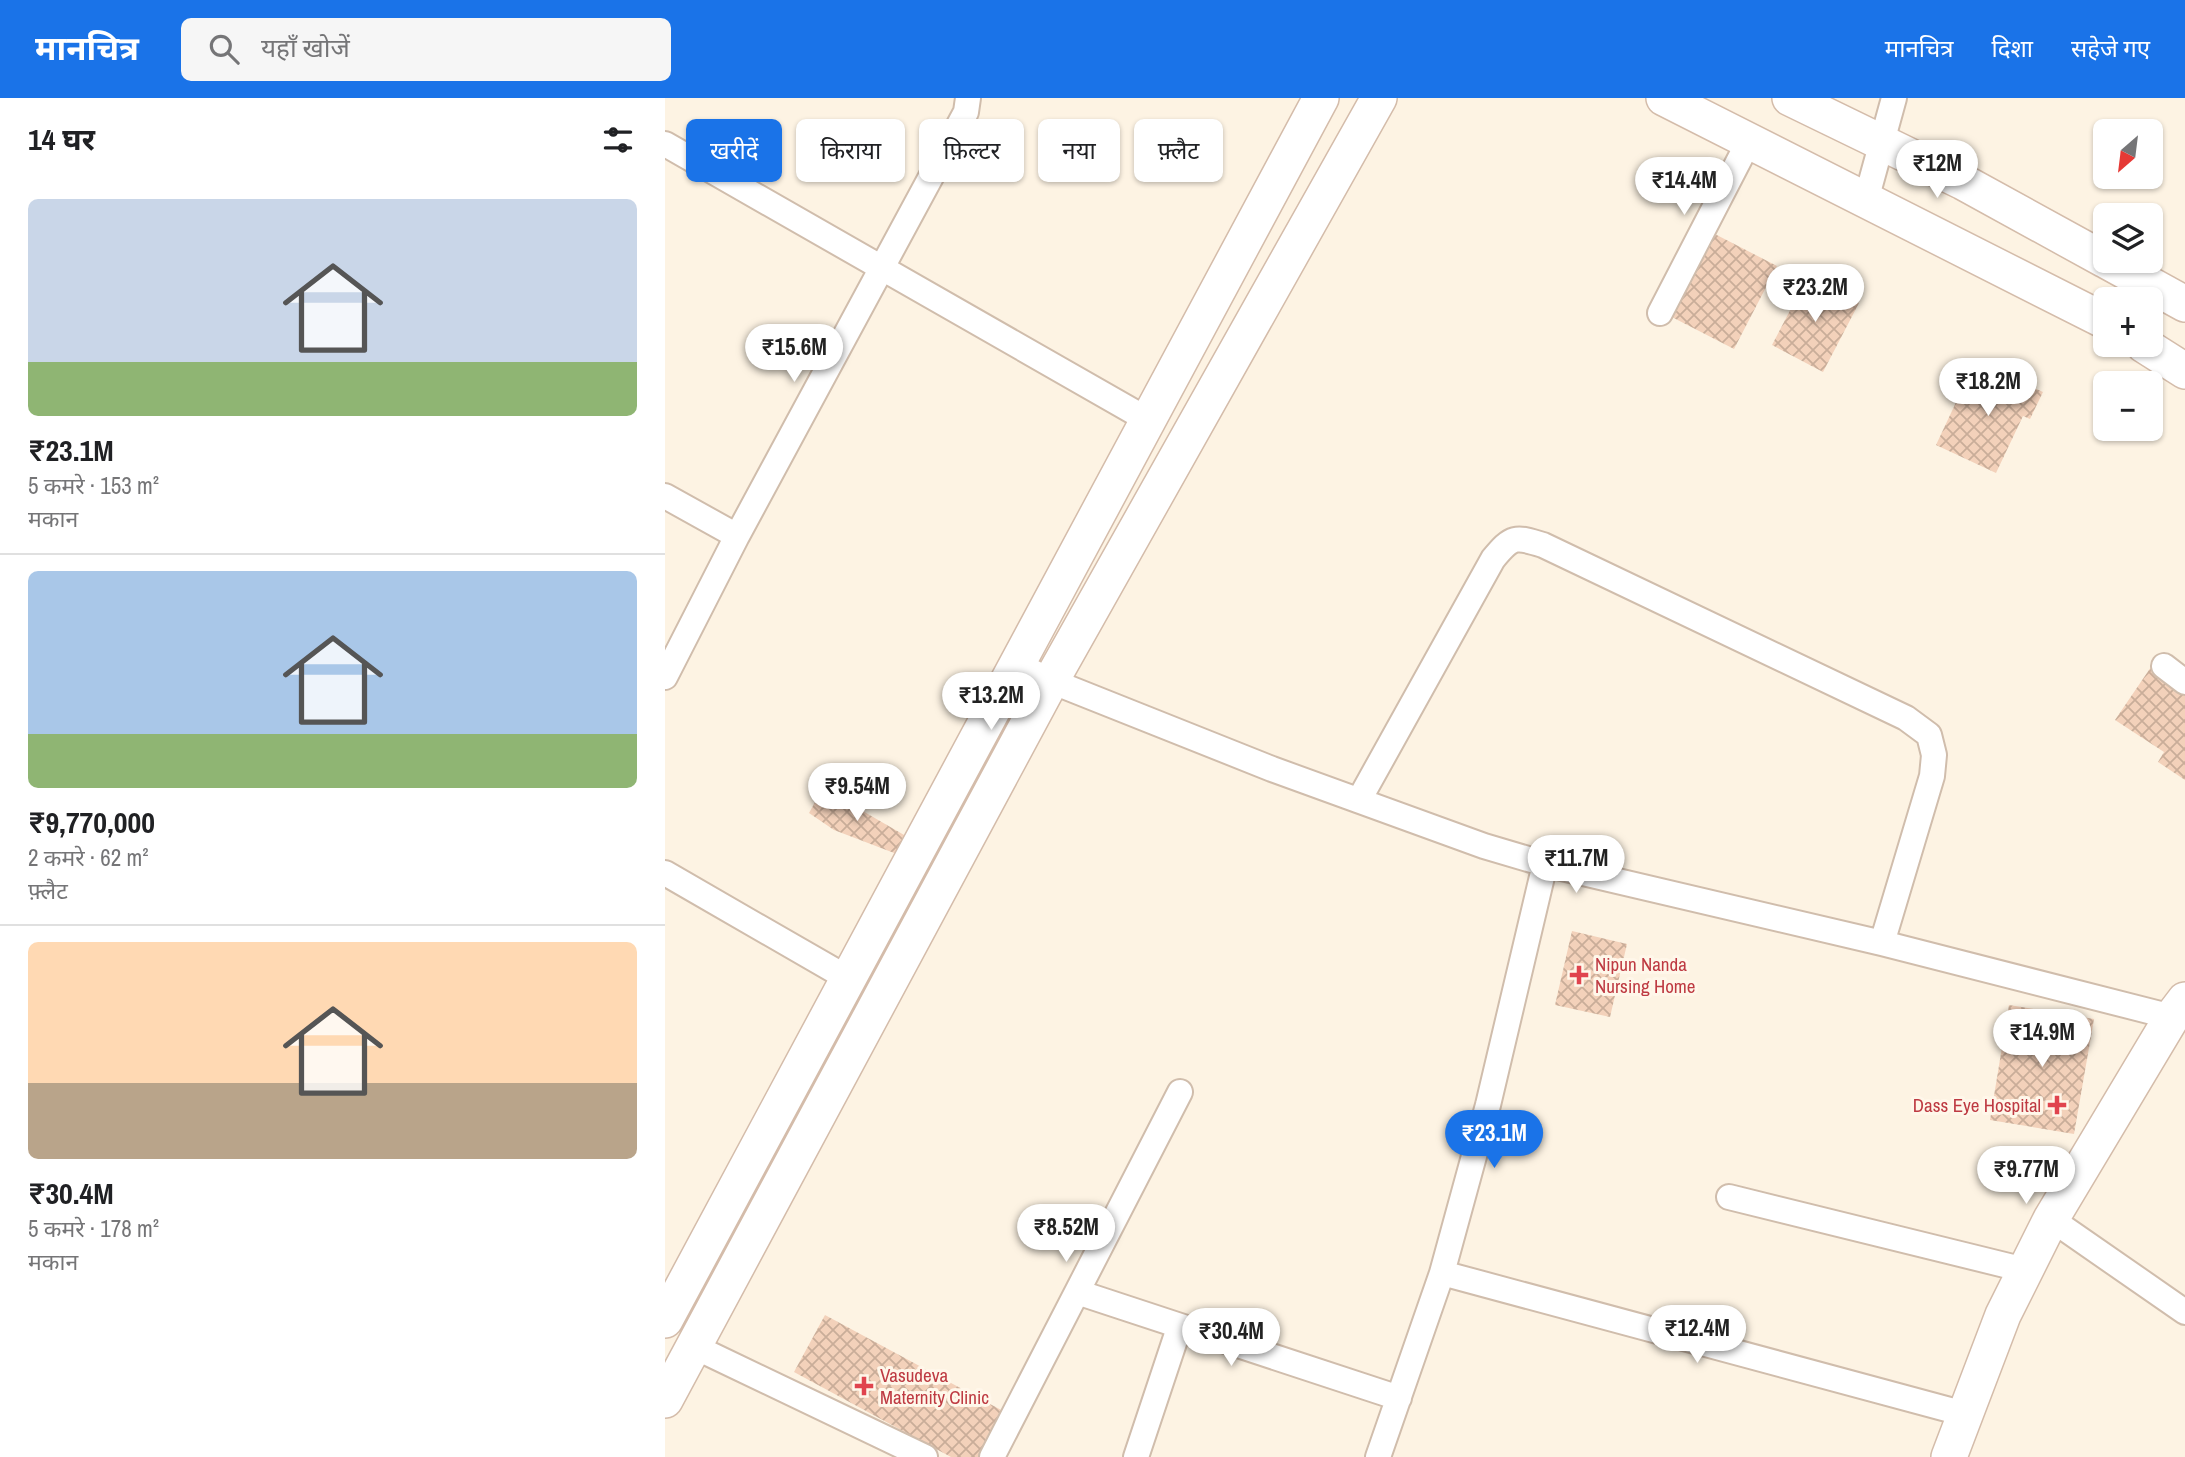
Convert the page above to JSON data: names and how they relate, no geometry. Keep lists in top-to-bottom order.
{
  "places": {
    "health": ["Nipun Nanda Nursing Home", "Dass Eye Hospital", "Vasudeva Maternity Clinic"]
  },
  "north": "bottom left",
  "page": {
    "header": "मानचित्र",
    "search": "यहाँ खोजें",
    "nav": ["मानचित्र", "दिशा", "सहेजे गए"],
    "heading": "14 घर",
    "map_buttons": ["+", "−"],
    "chip": [
      "खरीदें",
      "किराया",
      "फ़िल्टर",
      "नया",
      "फ़्लैट"
    ],
    "price": [
      "₹12M",
      "₹14.4M",
      "₹23.2M",
      "₹15.6M",
      "₹18.2M",
      "₹13.2M",
      "₹9.54M",
      "₹11.7M",
      "₹14.9M",
      "₹23.1M",
      "₹9.77M",
      "₹8.52M",
      "₹12.4M",
      "₹30.4M"
    ],
    "list": [
      {
        "name": "₹23.1M",
        "note": "5 कमरे · 153 m² · मकान"
      },
      {
        "name": "₹9,770,000",
        "note": "2 कमरे · 62 m² · फ़्लैट"
      },
      {
        "name": "₹30.4M",
        "note": "5 कमरे · 178 m² · मकान"
      }
    ]
  }
}
